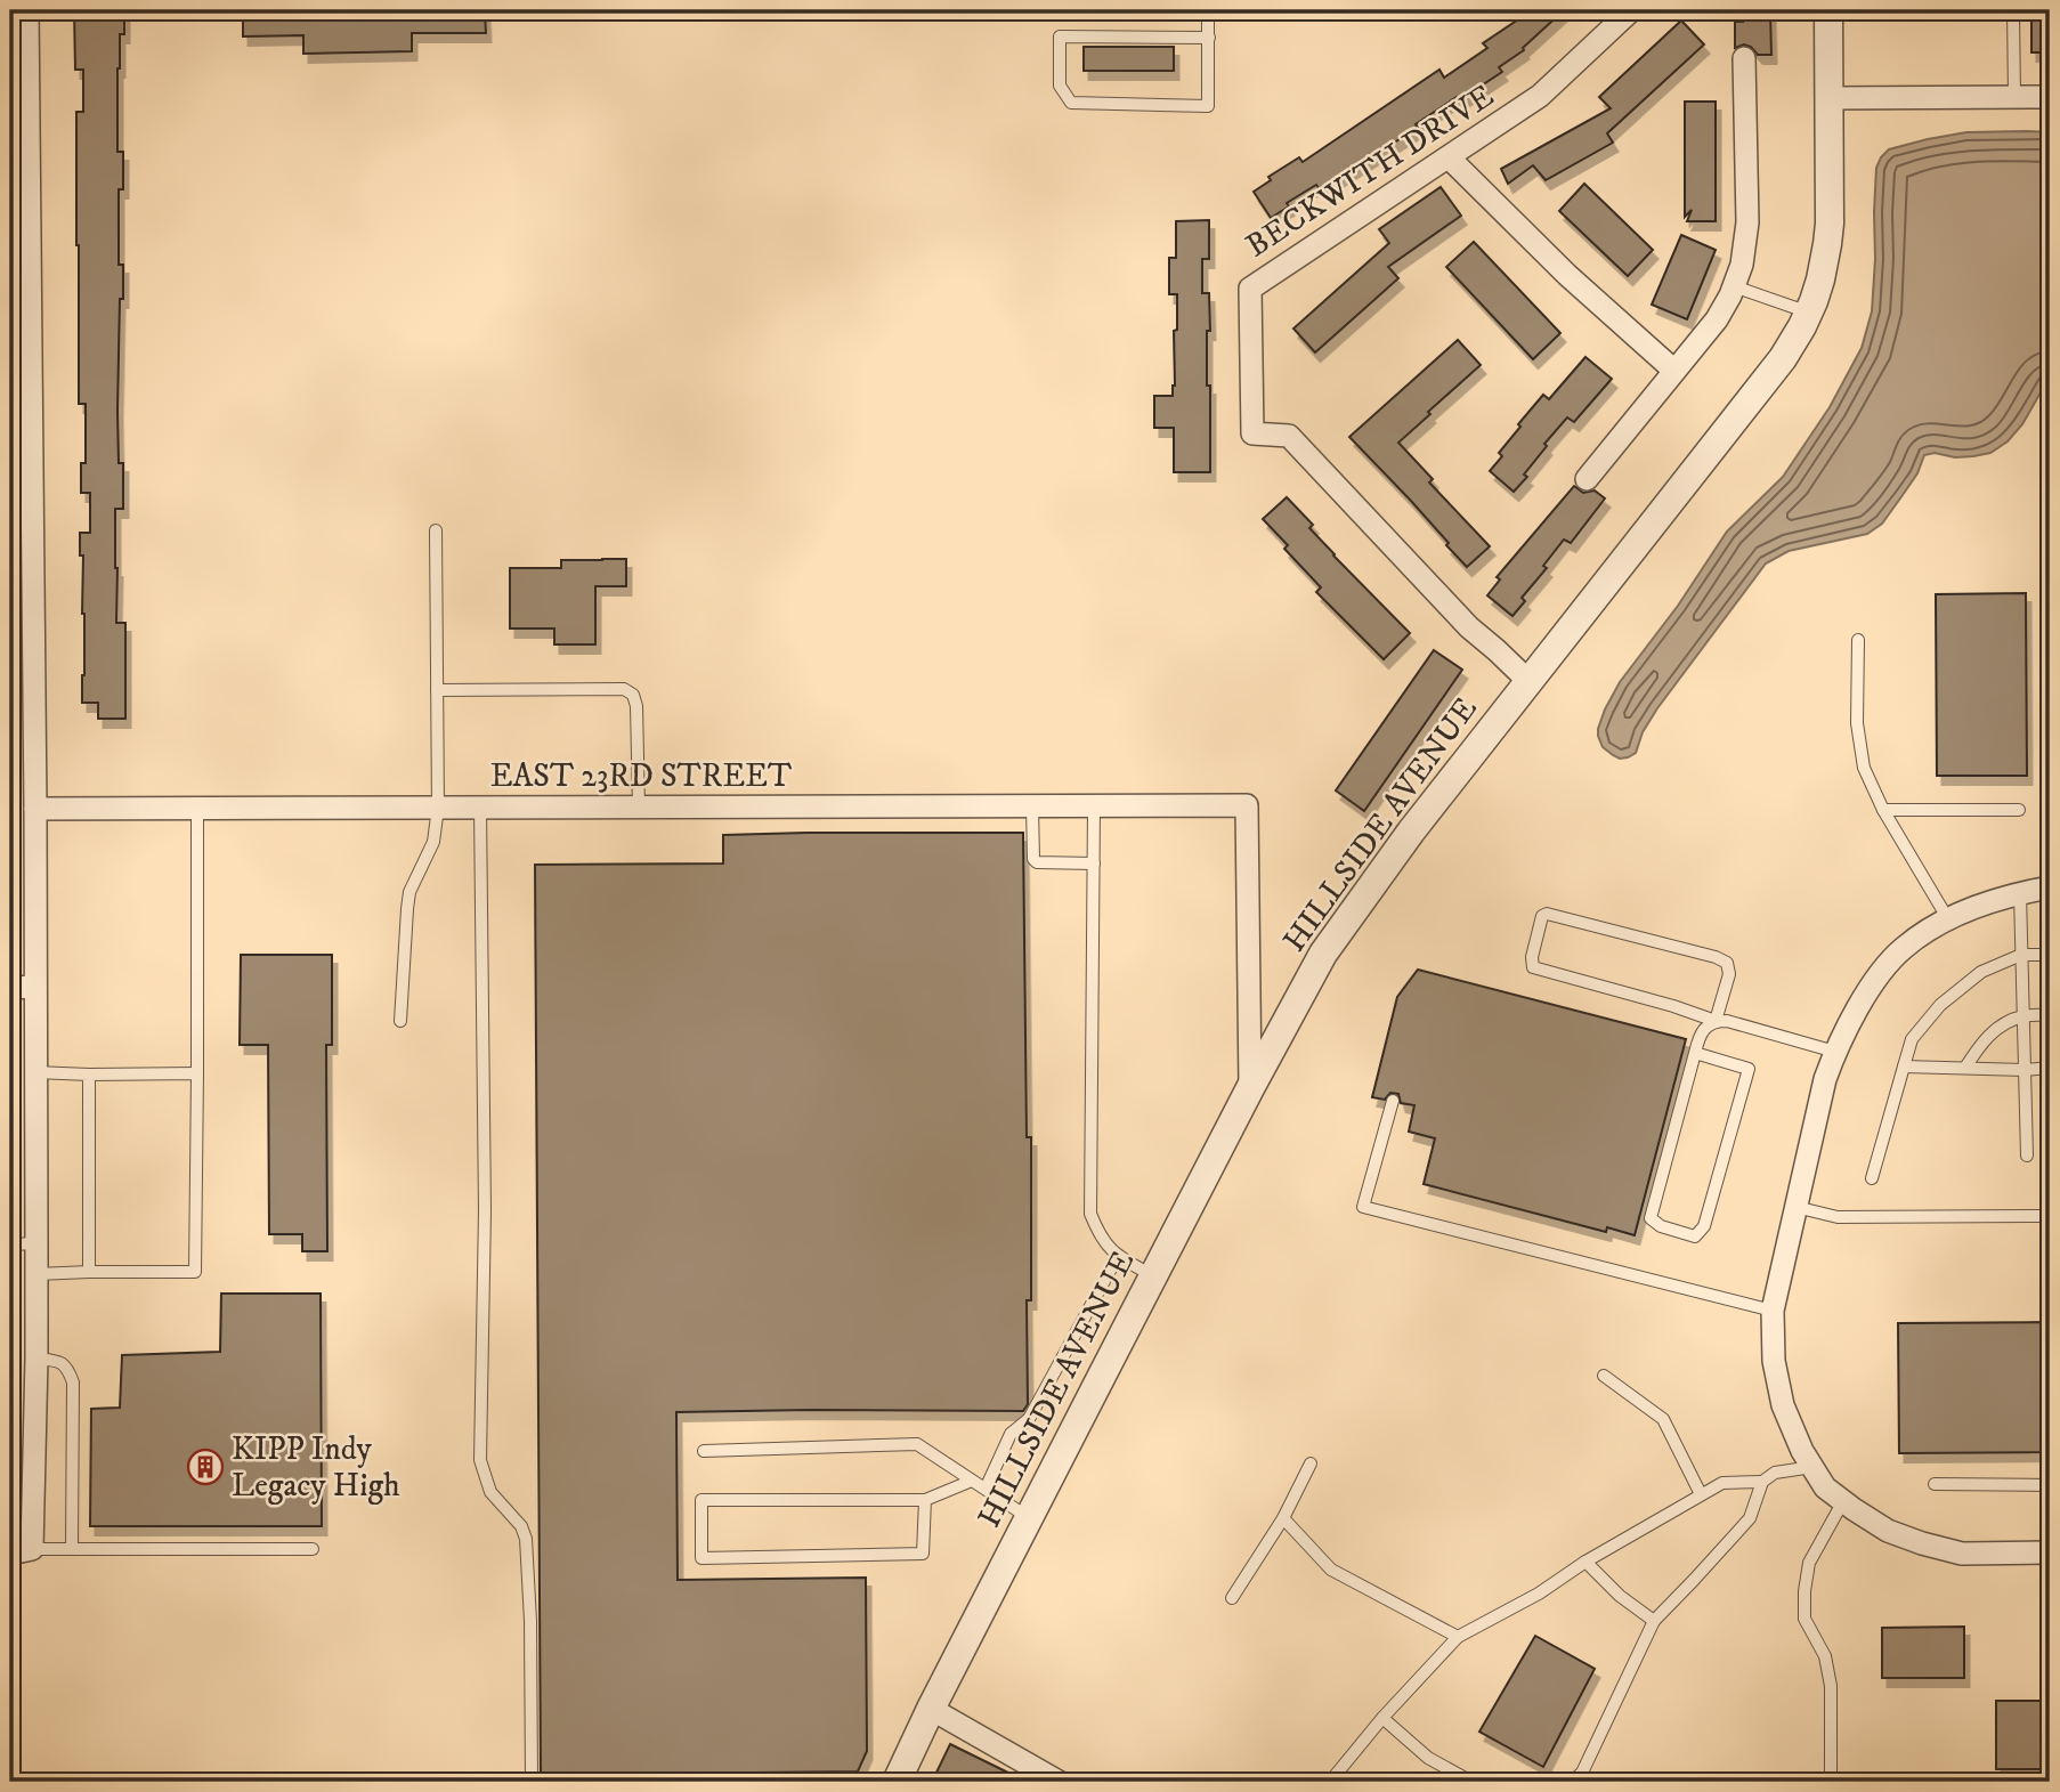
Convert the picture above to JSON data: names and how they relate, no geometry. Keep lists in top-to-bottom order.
{
  "streets": {
    "street": ["BECKWITH DRIVE", "EAST 23RD STREET", "HILLSIDE AVENUE"]
  },
  "crossings": [
    ["BECKWITH DRIVE", "HILLSIDE AVENUE"],
    ["EAST 23RD STREET", "HILLSIDE AVENUE"]
  ],
  "places": {
    "building": ["KIPP Indy Legacy High"]
  }
}
